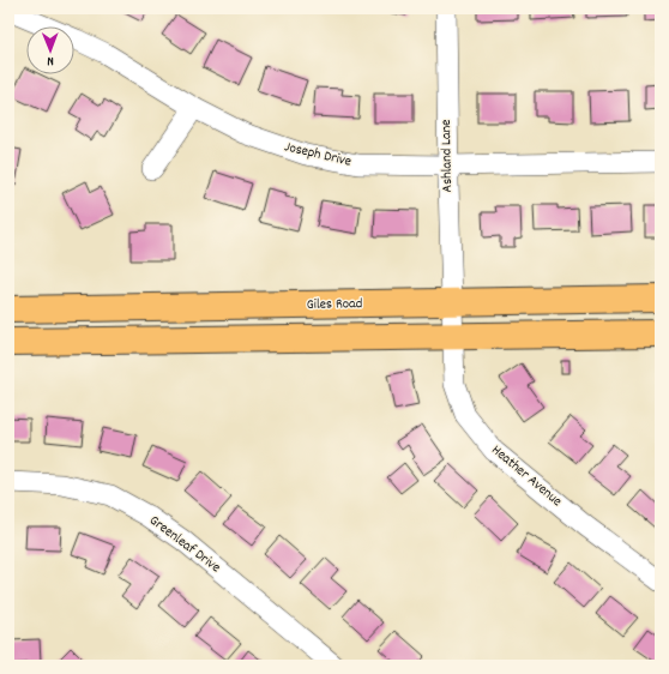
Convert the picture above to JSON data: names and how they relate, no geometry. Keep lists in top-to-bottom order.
{
  "streets": {
    "main road": ["Giles Road"],
    "street": [
      "Joseph Drive",
      "Ashland Lane",
      "Heather Avenue",
      "Greenleaf Drive"
    ]
  },
  "crossings": [
    ["Joseph Drive", "Ashland Lane"],
    ["Ashland Lane", "Giles Road"],
    ["Ashland Lane", "Heather Avenue"],
    ["Giles Road", "Heather Avenue"]
  ],
  "north": "bottom"
}
